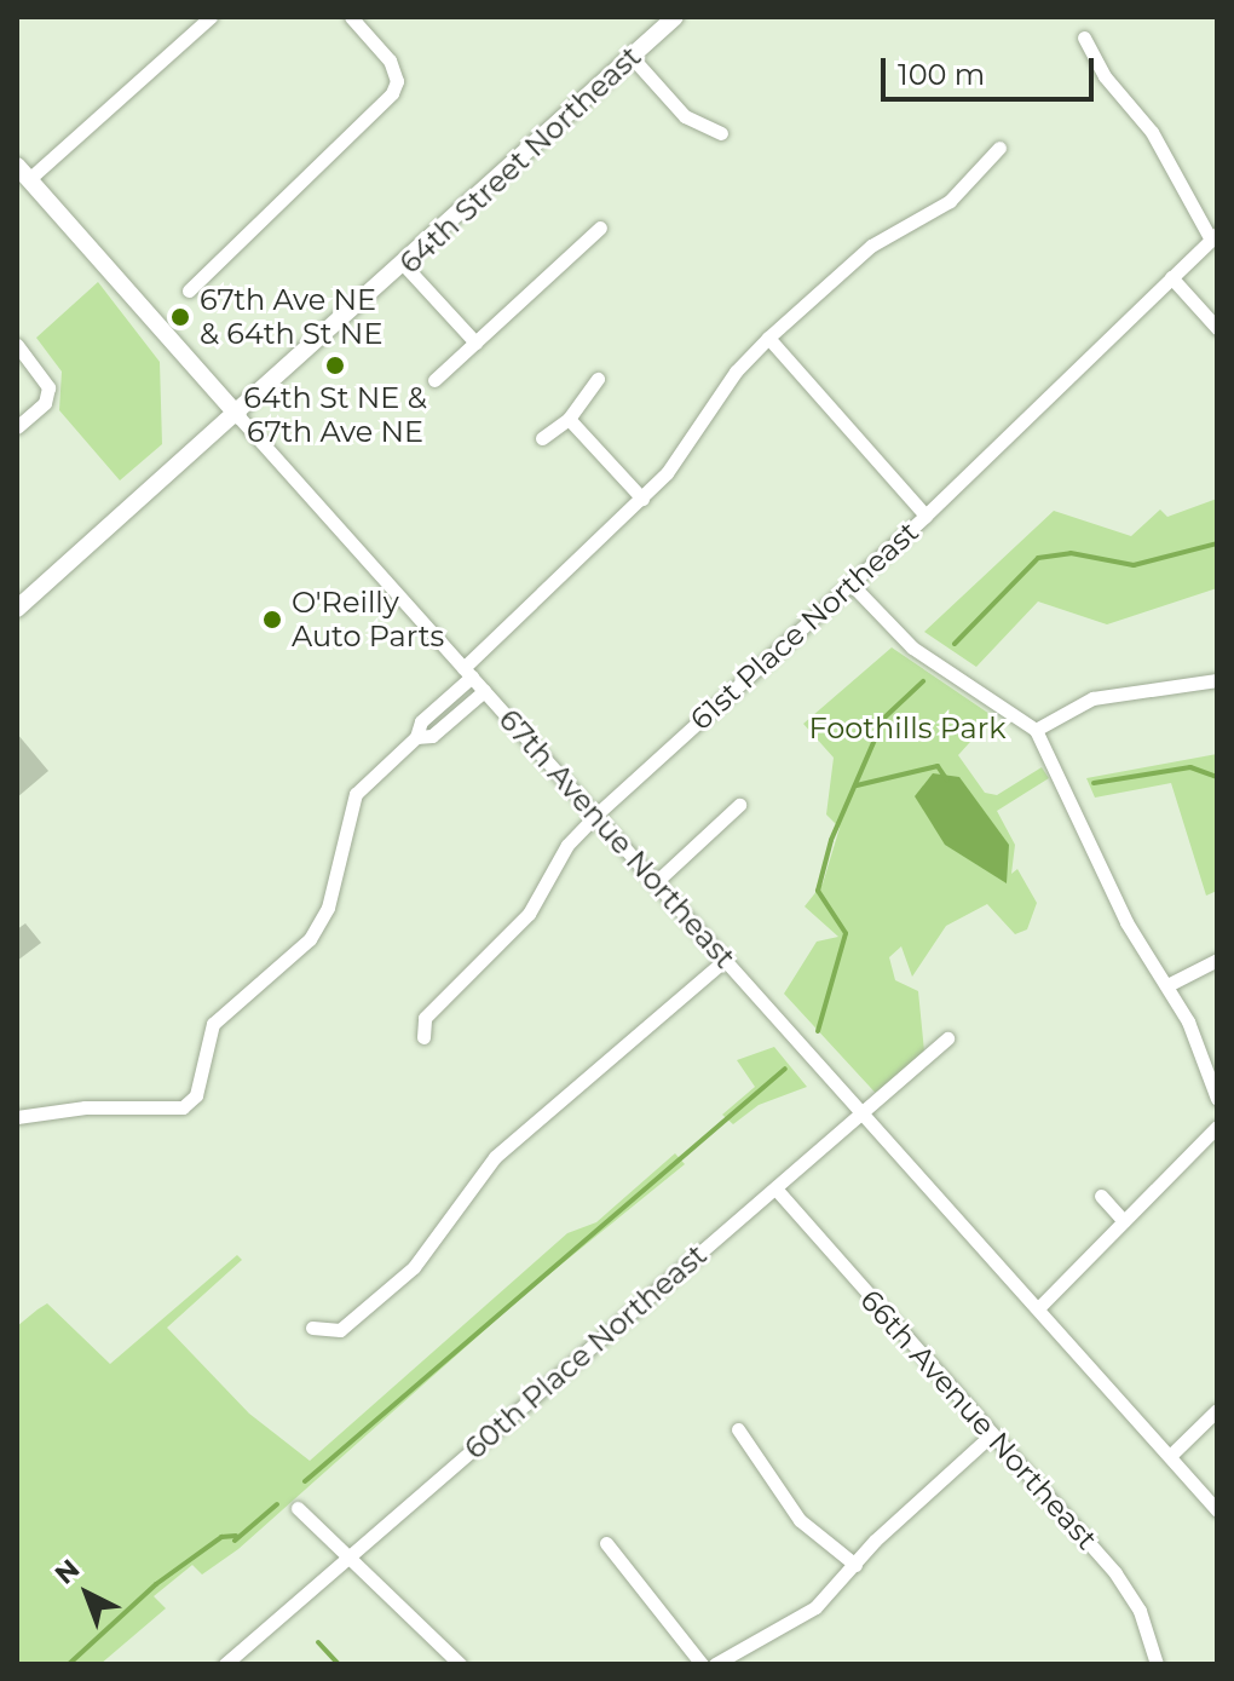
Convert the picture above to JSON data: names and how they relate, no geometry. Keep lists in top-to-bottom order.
{
  "streets": {
    "main road": ["64th Street Northeast", "67th Avenue Northeast"],
    "street": ["61st Place Northeast", "60th Place Northeast", "66th Avenue Northeast"]
  },
  "crossings": [
    ["64th Street Northeast", "67th Avenue Northeast"],
    ["61st Place Northeast", "67th Avenue Northeast"],
    ["67th Avenue Northeast", "60th Place Northeast"],
    ["60th Place Northeast", "66th Avenue Northeast"]
  ],
  "parks": ["Foothills Park"],
  "places": ["67th Ave NE & 64th St NE", "64th St NE & 67th Ave NE", "O'Reilly Auto Parts"],
  "scale_bar": "100 m",
  "north": "top left"
}
